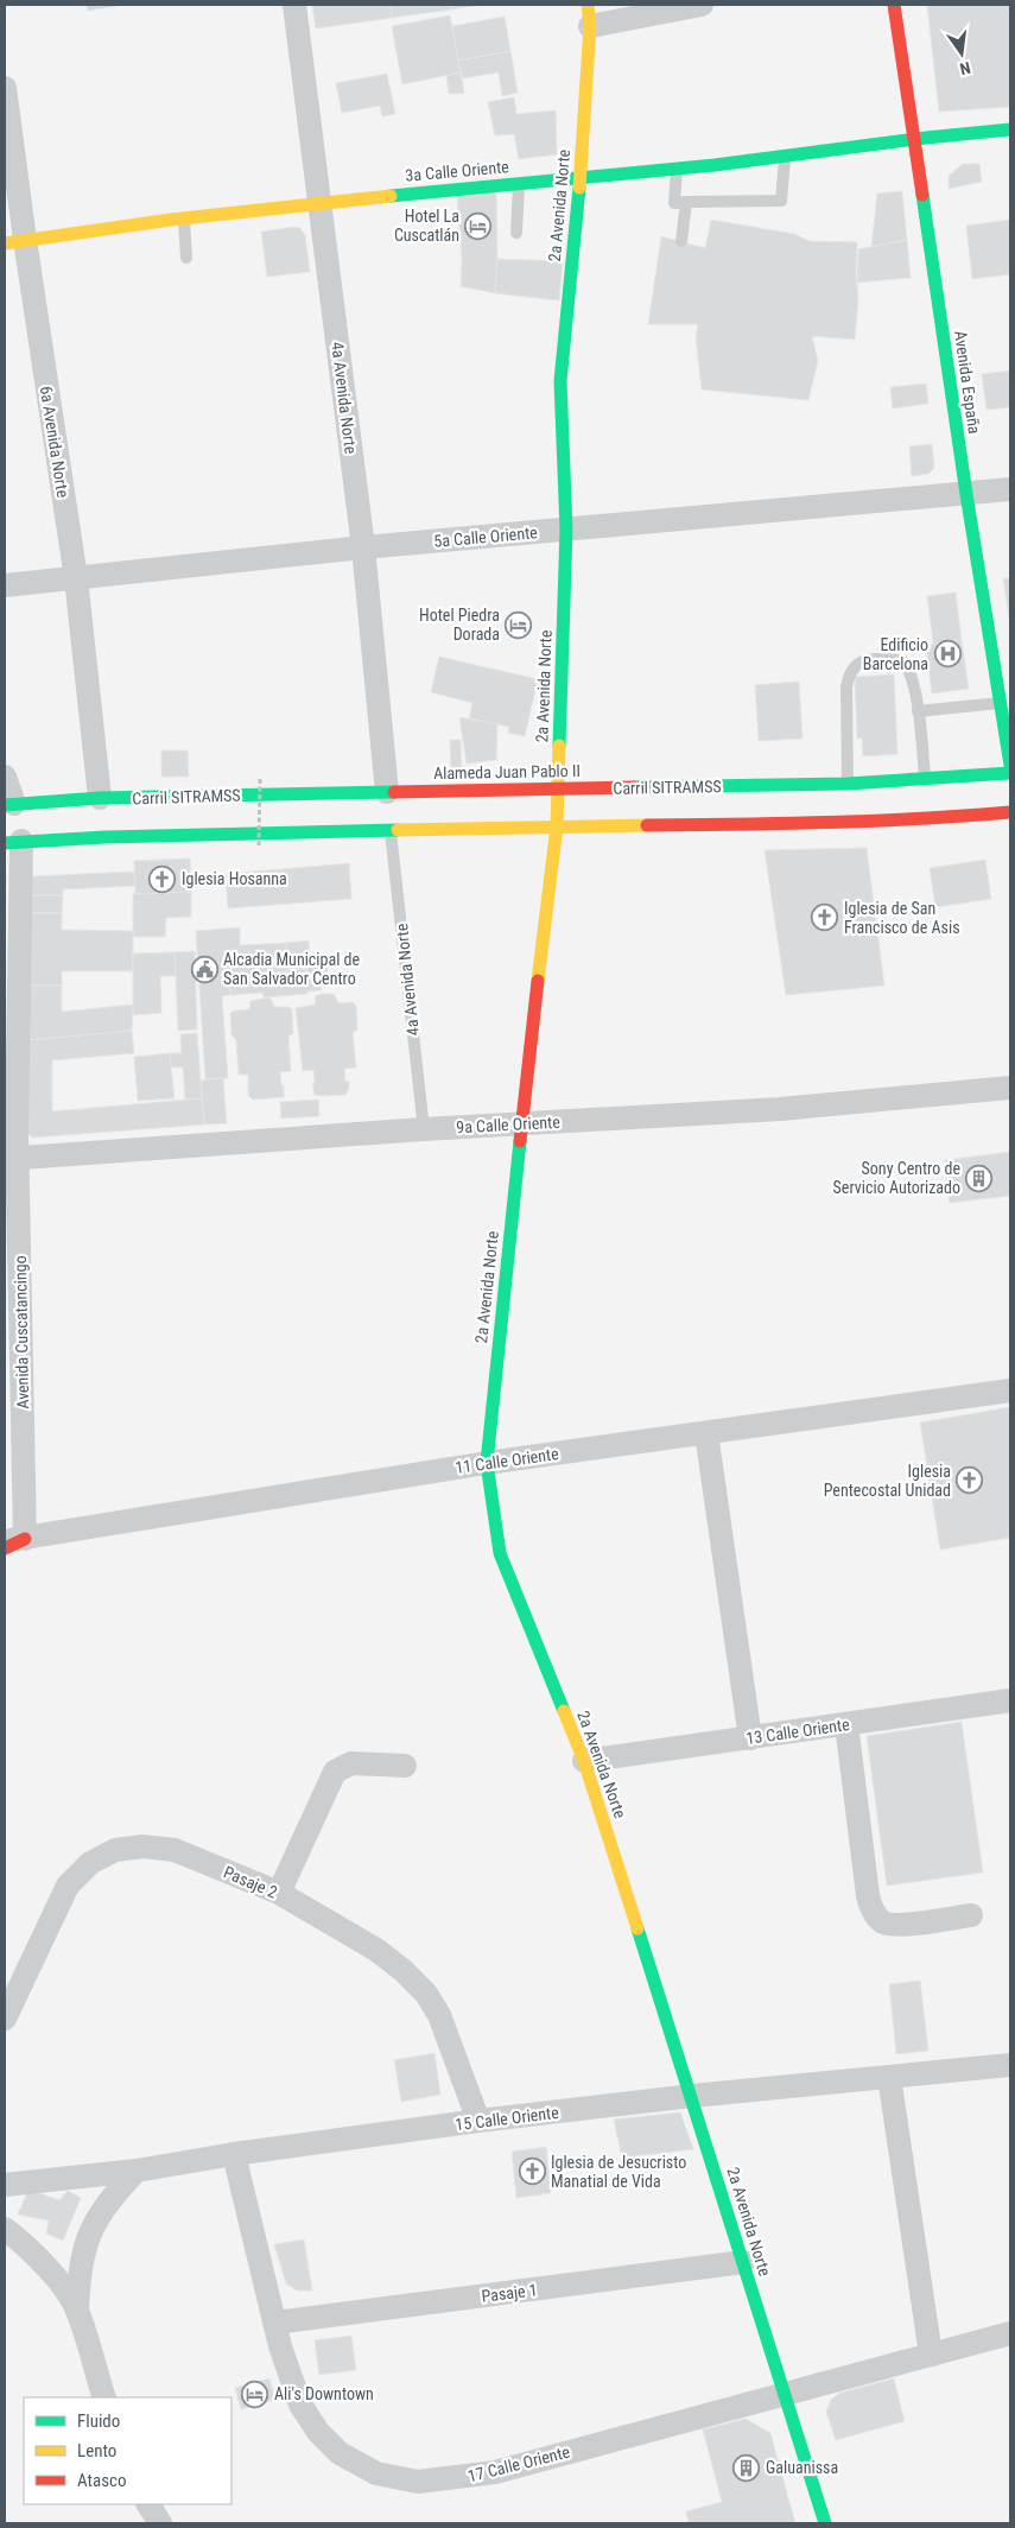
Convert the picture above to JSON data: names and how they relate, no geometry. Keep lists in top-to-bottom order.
{
  "streets": {
    "main road": [
      "3a Calle Oriente",
      "2a Avenida Norte",
      "Avenida España",
      "Alameda Juan Pablo II"
    ],
    "street": [
      "4a Avenida Norte",
      "6a Avenida Norte",
      "5a Calle Oriente",
      "9a Calle Oriente",
      "Avenida Cuscatancingo",
      "11 Calle Oriente",
      "13 Calle Oriente",
      "Pasaje 2",
      "15 Calle Oriente",
      "Pasaje 1",
      "17 Calle Oriente"
    ]
  },
  "crossings": [
    ["3a Calle Oriente", "2a Avenida Norte"],
    ["3a Calle Oriente", "Avenida España"],
    ["3a Calle Oriente", "4a Avenida Norte"],
    ["3a Calle Oriente", "6a Avenida Norte"],
    ["2a Avenida Norte", "5a Calle Oriente"],
    ["2a Avenida Norte", "Alameda Juan Pablo II"],
    ["2a Avenida Norte", "9a Calle Oriente"],
    ["2a Avenida Norte", "11 Calle Oriente"],
    ["2a Avenida Norte", "13 Calle Oriente"],
    ["2a Avenida Norte", "15 Calle Oriente"],
    ["2a Avenida Norte", "Pasaje 1"],
    ["2a Avenida Norte", "17 Calle Oriente"],
    ["Avenida España", "5a Calle Oriente"],
    ["4a Avenida Norte", "5a Calle Oriente"],
    ["4a Avenida Norte", "Alameda Juan Pablo II"],
    ["4a Avenida Norte", "9a Calle Oriente"],
    ["6a Avenida Norte", "5a Calle Oriente"],
    ["6a Avenida Norte", "Alameda Juan Pablo II"],
    ["9a Calle Oriente", "Avenida Cuscatancingo"],
    ["Avenida Cuscatancingo", "11 Calle Oriente"],
    ["Pasaje 2", "15 Calle Oriente"],
    ["15 Calle Oriente", "17 Calle Oriente"],
    ["Pasaje 1", "17 Calle Oriente"]
  ],
  "places": {
    "hotel": ["Hotel La Cuscatlán", "Hotel Piedra Dorada", "Ali's Downtown"],
    "hospital": ["Edificio Barcelona"],
    "church": [
      "Iglesia Hosanna",
      "Iglesia de San Francisco de Asis",
      "Iglesia Pentecostal Unidad",
      "Iglesia de Jesucristo Manatial de Vida"
    ],
    "public building": ["Alcadia Municipal de San Salvador Centro"],
    "building": ["Sony Centro de Servicio Autorizado", "Galuanissa"]
  },
  "legend": ["Fluido", "Lento", "Atasco"],
  "north": "bottom"
}
